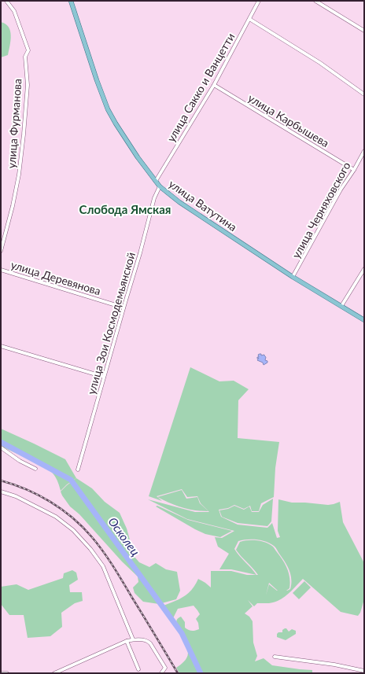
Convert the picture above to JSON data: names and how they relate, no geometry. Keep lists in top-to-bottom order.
{
  "streets": {
    "main road": ["улица Ватутина"],
    "street": [
      "улица Сакко и Ванцетти",
      "улица Карбышева",
      "улица Фурманова",
      "улица Черняховского",
      "улица Деревянова",
      "улица Зои Космодемьянской"
    ]
  },
  "crossings": [
    ["улица Сакко и Ванцетти", "улица Карбышева"],
    ["улица Сакко и Ванцетти", "улица Ватутина"],
    ["улица Карбышева", "улица Черняховского"],
    ["улица Ватутина", "улица Черняховского"],
    ["улица Ватутина", "улица Зои Космодемьянской"],
    ["улица Деревянова", "улица Зои Космодемьянской"]
  ],
  "districts": ["Слобода Ямская"],
  "water": ["Осколец"]
}
